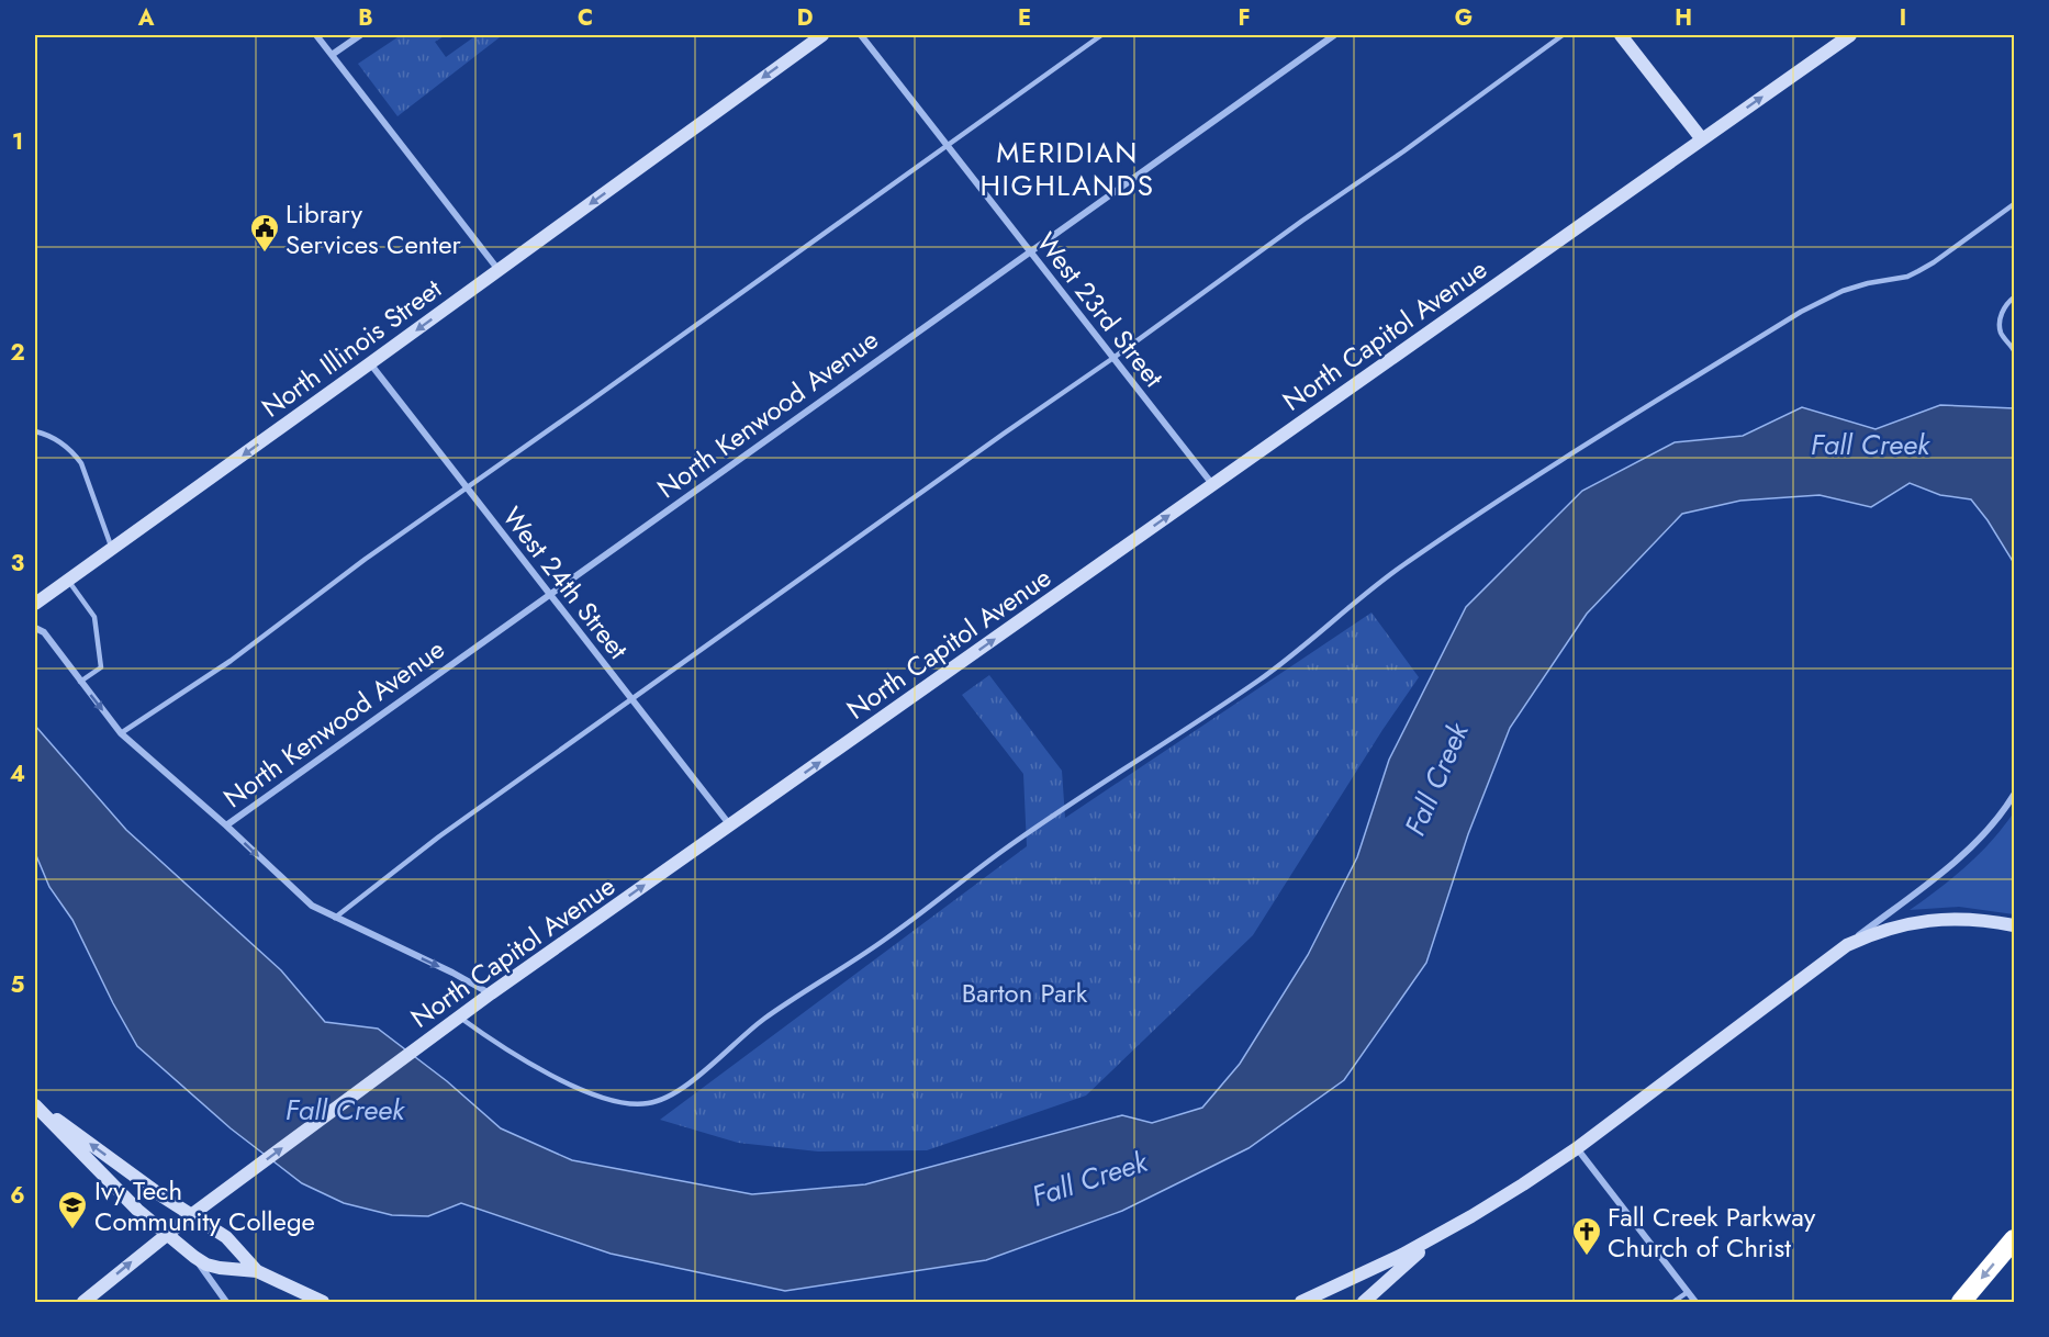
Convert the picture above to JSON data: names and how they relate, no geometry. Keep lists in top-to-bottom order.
{
  "streets": {
    "main road": ["North Capitol Avenue", "North Illinois Street"],
    "street": ["West 23rd Street", "North Kenwood Avenue", "West 24th Street"]
  },
  "crossings": [
    ["West 23rd Street", "North Capitol Avenue"],
    ["West 23rd Street", "North Kenwood Avenue"],
    ["North Capitol Avenue", "West 24th Street"],
    ["North Illinois Street", "West 24th Street"],
    ["North Kenwood Avenue", "West 24th Street"]
  ],
  "one_way": ["North Capitol Avenue", "North Illinois Street"],
  "districts": ["MERIDIAN HIGHLANDS"],
  "water": ["Fall Creek"],
  "parks": ["Barton Park"],
  "places": {
    "public building": ["Library Services Center"],
    "school or university": ["Ivy Tech Community College"],
    "church": ["Fall Creek Parkway Church of Christ"]
  },
  "grid": {
    "columns": [
      "A",
      "B",
      "C",
      "D",
      "E",
      "F",
      "G",
      "H",
      "I"
    ],
    "rows": [
      "1",
      "2",
      "3",
      "4",
      "5",
      "6"
    ]
  }
}
